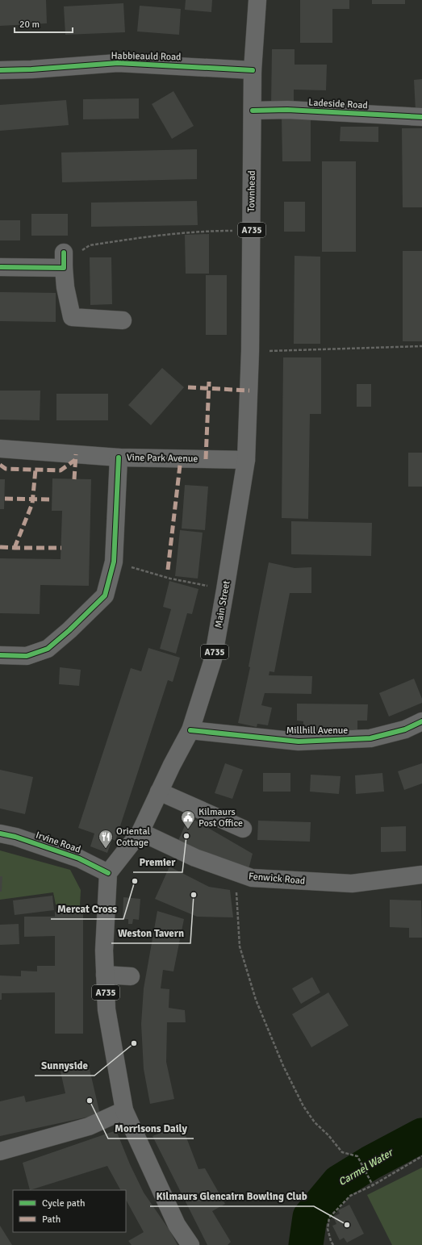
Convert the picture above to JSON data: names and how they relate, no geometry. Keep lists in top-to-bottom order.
{
  "streets": {
    "main road": [
      "Habbieauld Road",
      "Ladeside Road",
      "Townhead",
      "A735",
      "Vine Park Avenue",
      "Main Street",
      "Millhill Avenue",
      "Irvine Road",
      "Fenwick Road"
    ]
  },
  "crossings": [
    ["Habbieauld Road", "Townhead"],
    ["Ladeside Road", "Townhead"],
    ["Townhead", "Vine Park Avenue"],
    ["Townhead", "Main Street"],
    ["A735", "Main Street"],
    ["A735", "Irvine Road"],
    ["A735", "Fenwick Road"],
    ["Vine Park Avenue", "Main Street"],
    ["Main Street", "Millhill Avenue"],
    ["Main Street", "Fenwick Road"]
  ],
  "water": ["Carmel Water"],
  "places": {
    "public building": ["Kilmaurs Post Office"],
    "other": [
      "Premier",
      "Mercat Cross",
      "Weston Tavern",
      "Sunnyside",
      "Morrisons Daily",
      "Kilmaurs Glencairn Bowling Club"
    ],
    "restaurant": ["Oriental Cottage"]
  },
  "legend": ["Cycle path", "Path"],
  "scale_bar": "20 m"
}
